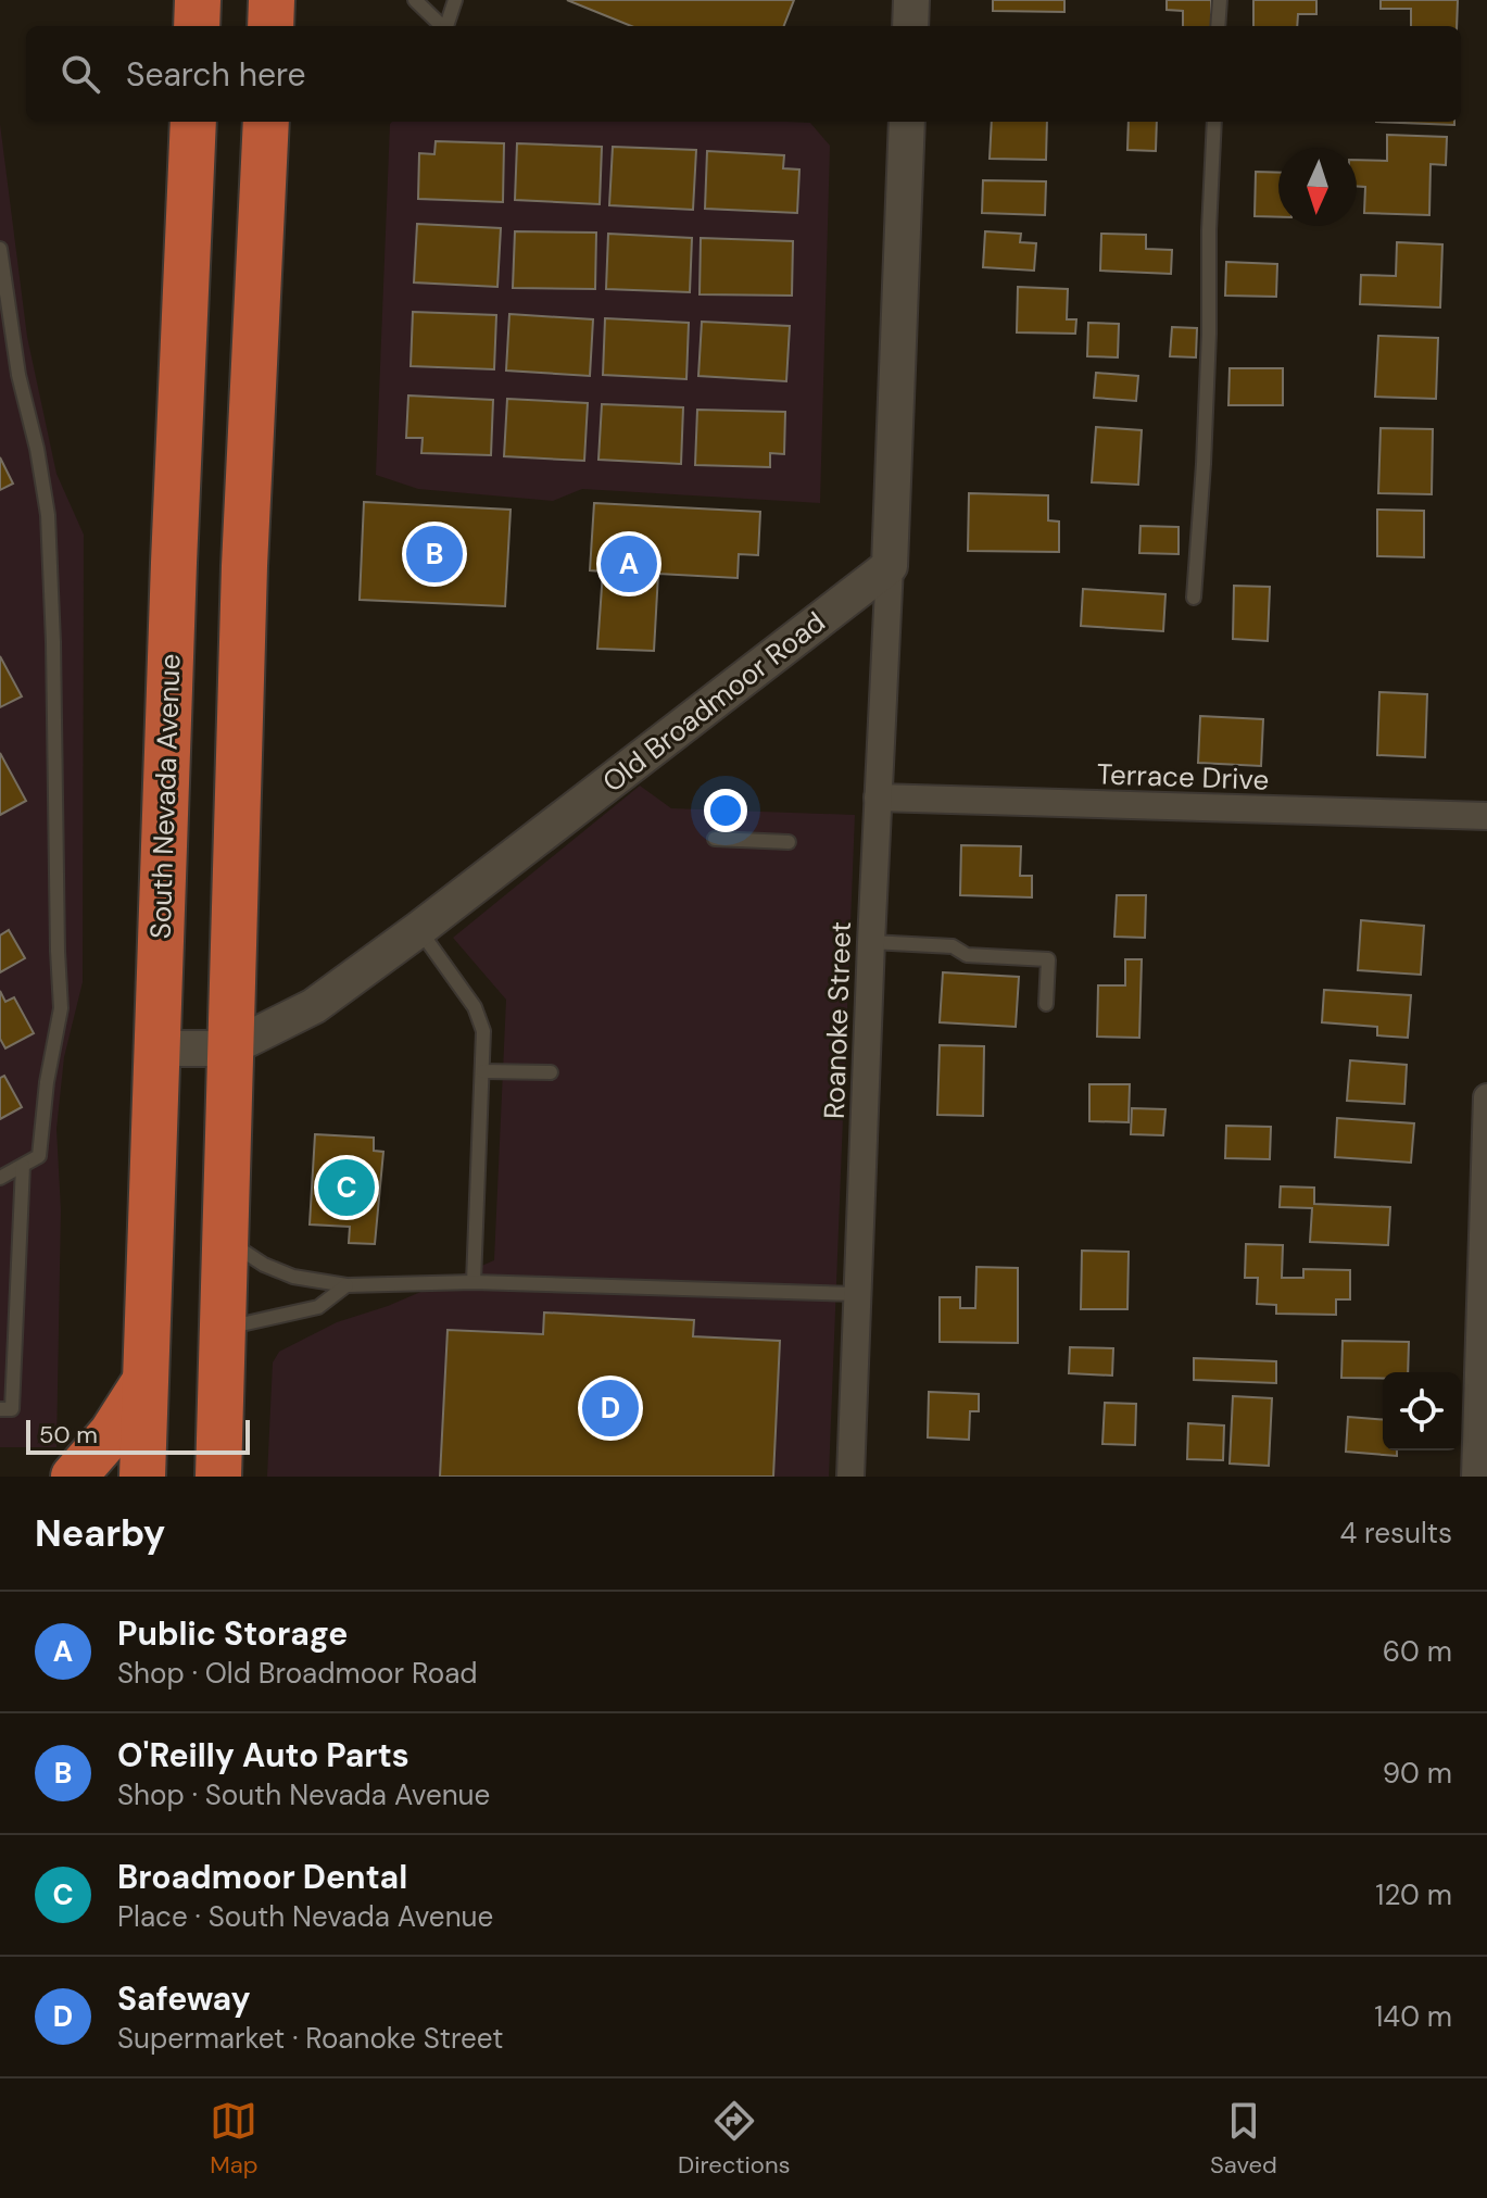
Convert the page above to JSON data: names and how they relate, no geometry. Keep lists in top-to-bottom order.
{
  "streets": {
    "highway": ["South Nevada Avenue"],
    "street": ["Old Broadmoor Road", "Terrace Drive", "Roanoke Street"]
  },
  "crossings": [
    ["Old Broadmoor Road", "South Nevada Avenue"],
    ["Old Broadmoor Road", "Roanoke Street"],
    ["Terrace Drive", "Roanoke Street"]
  ],
  "scale_bar": "50 m",
  "north": "bottom",
  "page": {
    "search": "Search here",
    "pins": [
      "B",
      "A",
      "C",
      "D"
    ],
    "scale": "50 m",
    "heading": ["Nearby", "4 results"],
    "list": [
      {
        "mark": "A",
        "name": "Public Storage",
        "note": "Shop · Old Broadmoor Road",
        "value": "60 m"
      },
      {
        "mark": "B",
        "name": "O'Reilly Auto Parts",
        "note": "Shop · South Nevada Avenue",
        "value": "90 m"
      },
      {
        "mark": "C",
        "name": "Broadmoor Dental",
        "note": "Place · South Nevada Avenue",
        "value": "120 m"
      },
      {
        "mark": "D",
        "name": "Safeway",
        "note": "Supermarket · Roanoke Street",
        "value": "140 m"
      }
    ],
    "nav": ["Map", "Directions", "Saved"]
  }
}
